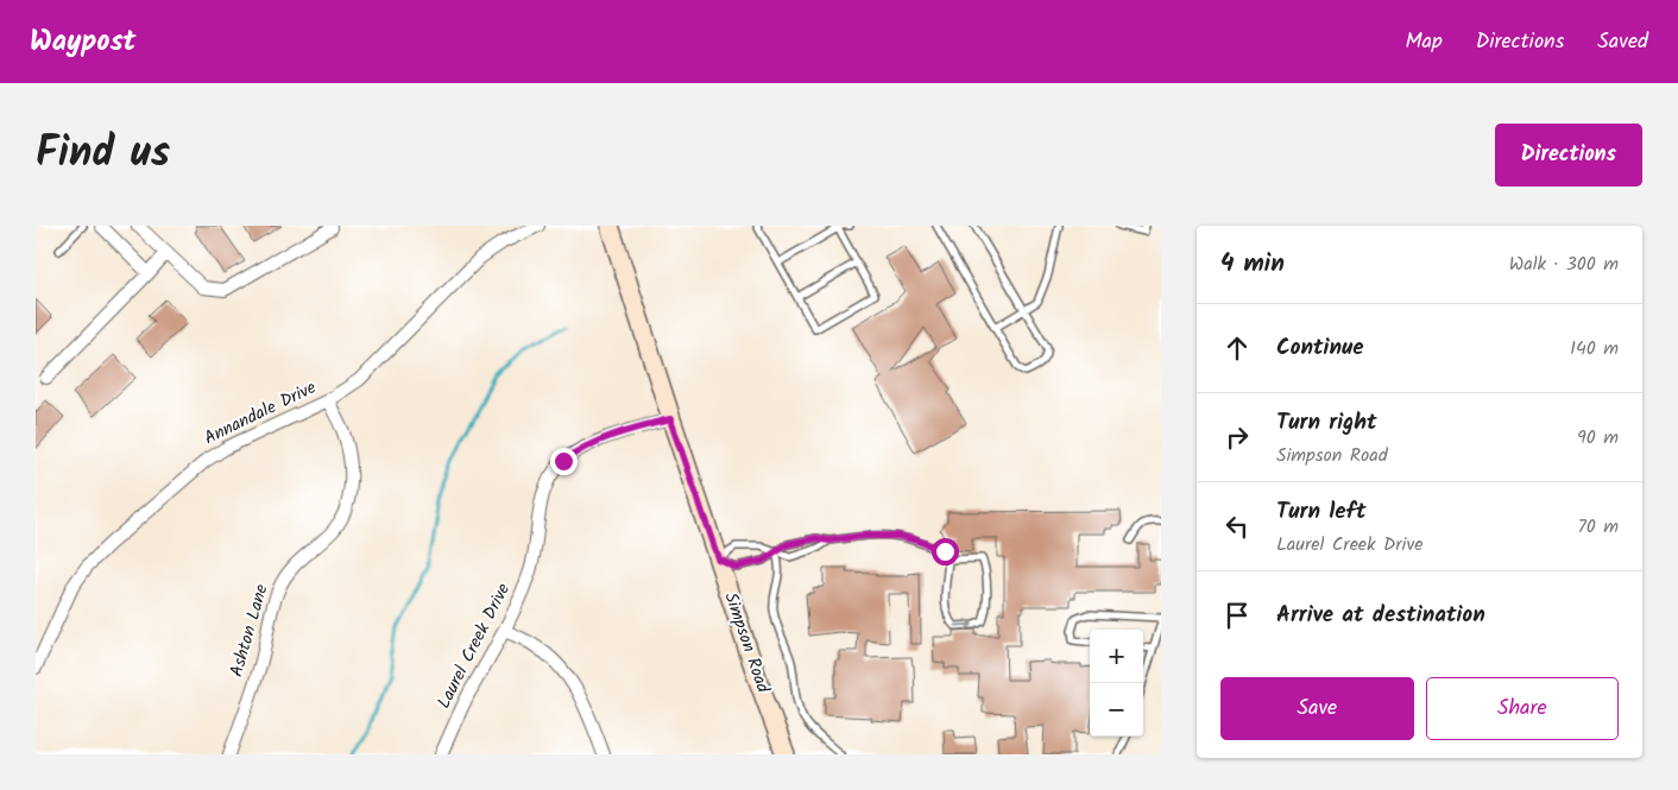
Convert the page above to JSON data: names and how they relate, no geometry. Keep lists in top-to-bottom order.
{
  "streets": {
    "street": [
      "Annandale Drive",
      "Ashton Lane",
      "Simpson Road",
      "Laurel Creek Drive"
    ]
  },
  "crossings": [
    ["Annandale Drive", "Ashton Lane"],
    ["Simpson Road", "Laurel Creek Drive"]
  ],
  "page": {
    "header": "Waypost",
    "nav": ["Map", "Directions", "Saved"],
    "title": "Find us",
    "buttons": [
      "Directions",
      ["Save", "Share"]
    ],
    "heading": ["4 min", "Walk · 300 m"],
    "list": [
      ["Continue", "140 m"],
      ["Turn right", "Simpson Road", "90 m"],
      ["Turn left", "Laurel Creek Drive", "70 m"],
      "Arrive at destination"
    ],
    "map_buttons": ["+", "−"]
  }
}
